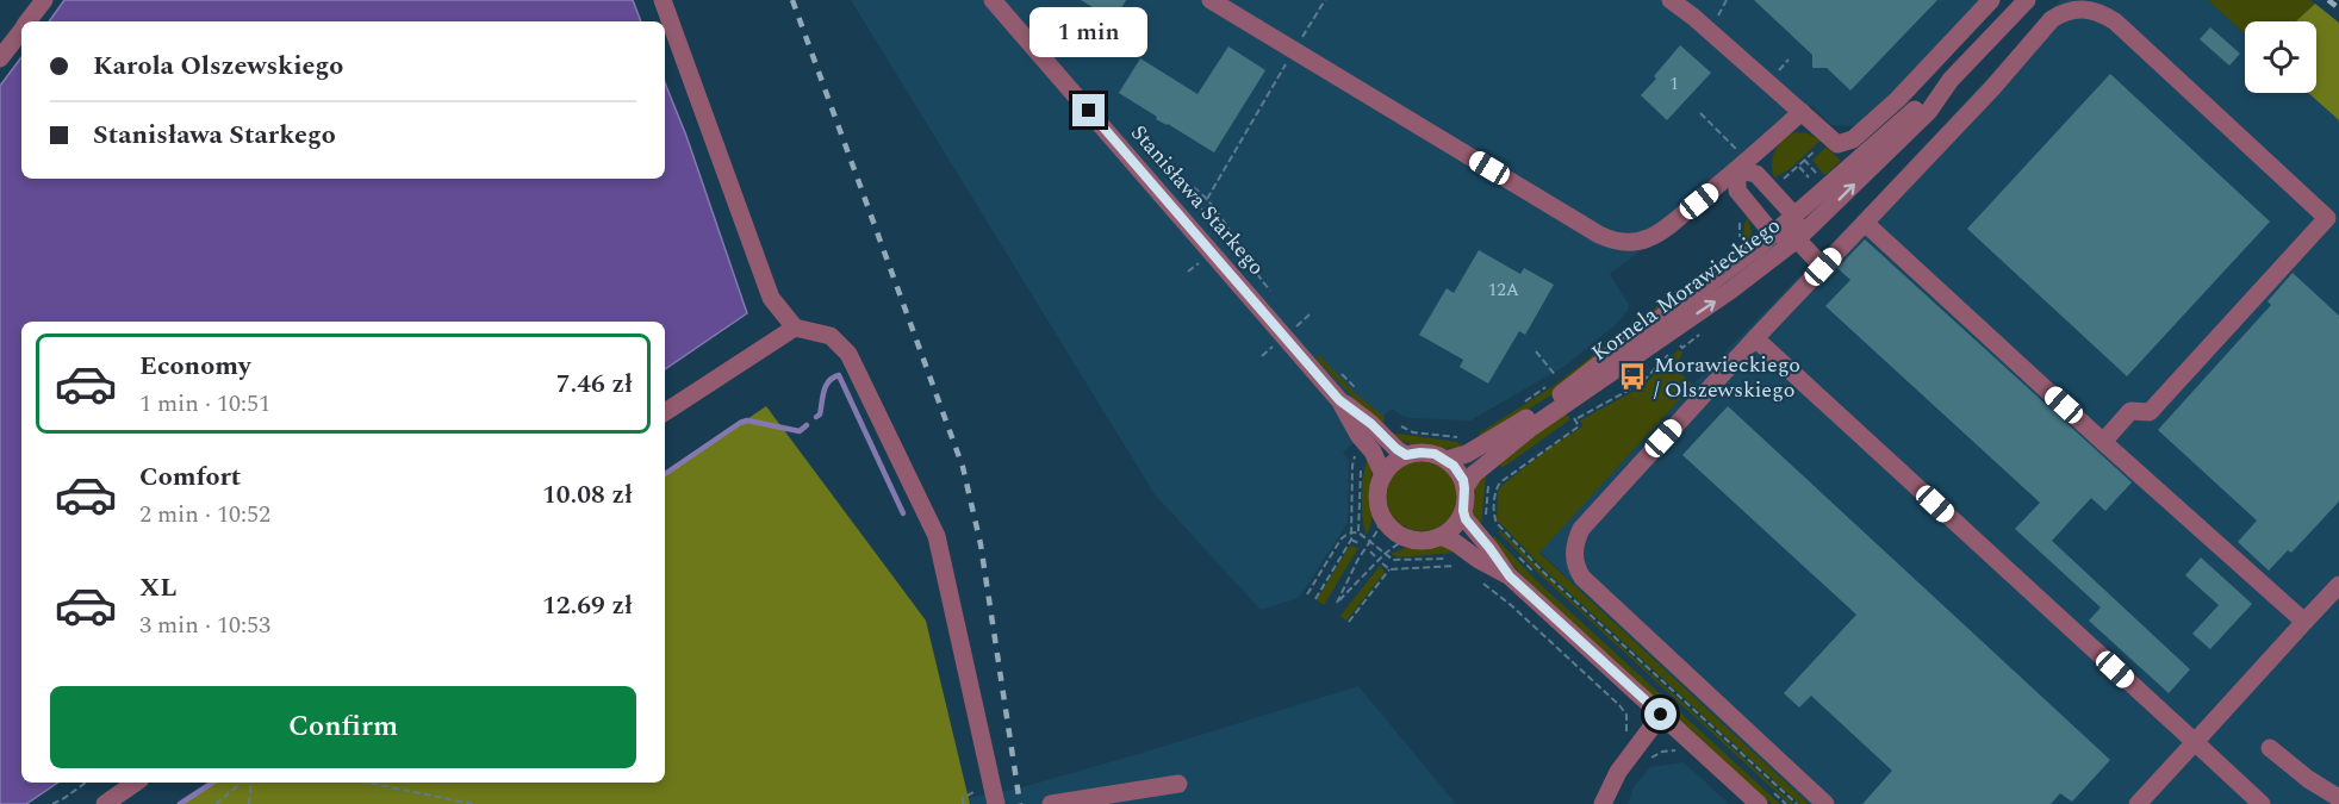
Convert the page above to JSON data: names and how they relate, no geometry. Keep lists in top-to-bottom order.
{
  "streets": {
    "street": ["Stanisława Starkego", "Kornela Morawieckiego"]
  },
  "places": {
    "bus stop": ["Morawieckiego / Olszewskiego"]
  },
  "house_numbers": ["1", "12A"],
  "page": {
    "bubble": "1 min",
    "banner": ["Karola Olszewskiego", "Stanisława Starkego"],
    "list": [
      {
        "name": "Economy",
        "note": "1 min · 10:51",
        "value": "7.46 zł"
      },
      {
        "name": "Comfort",
        "note": "2 min · 10:52",
        "value": "10.08 zł"
      },
      {
        "name": "XL",
        "note": "3 min · 10:53",
        "value": "12.69 zł"
      }
    ],
    "buttons": "Confirm"
  }
}
